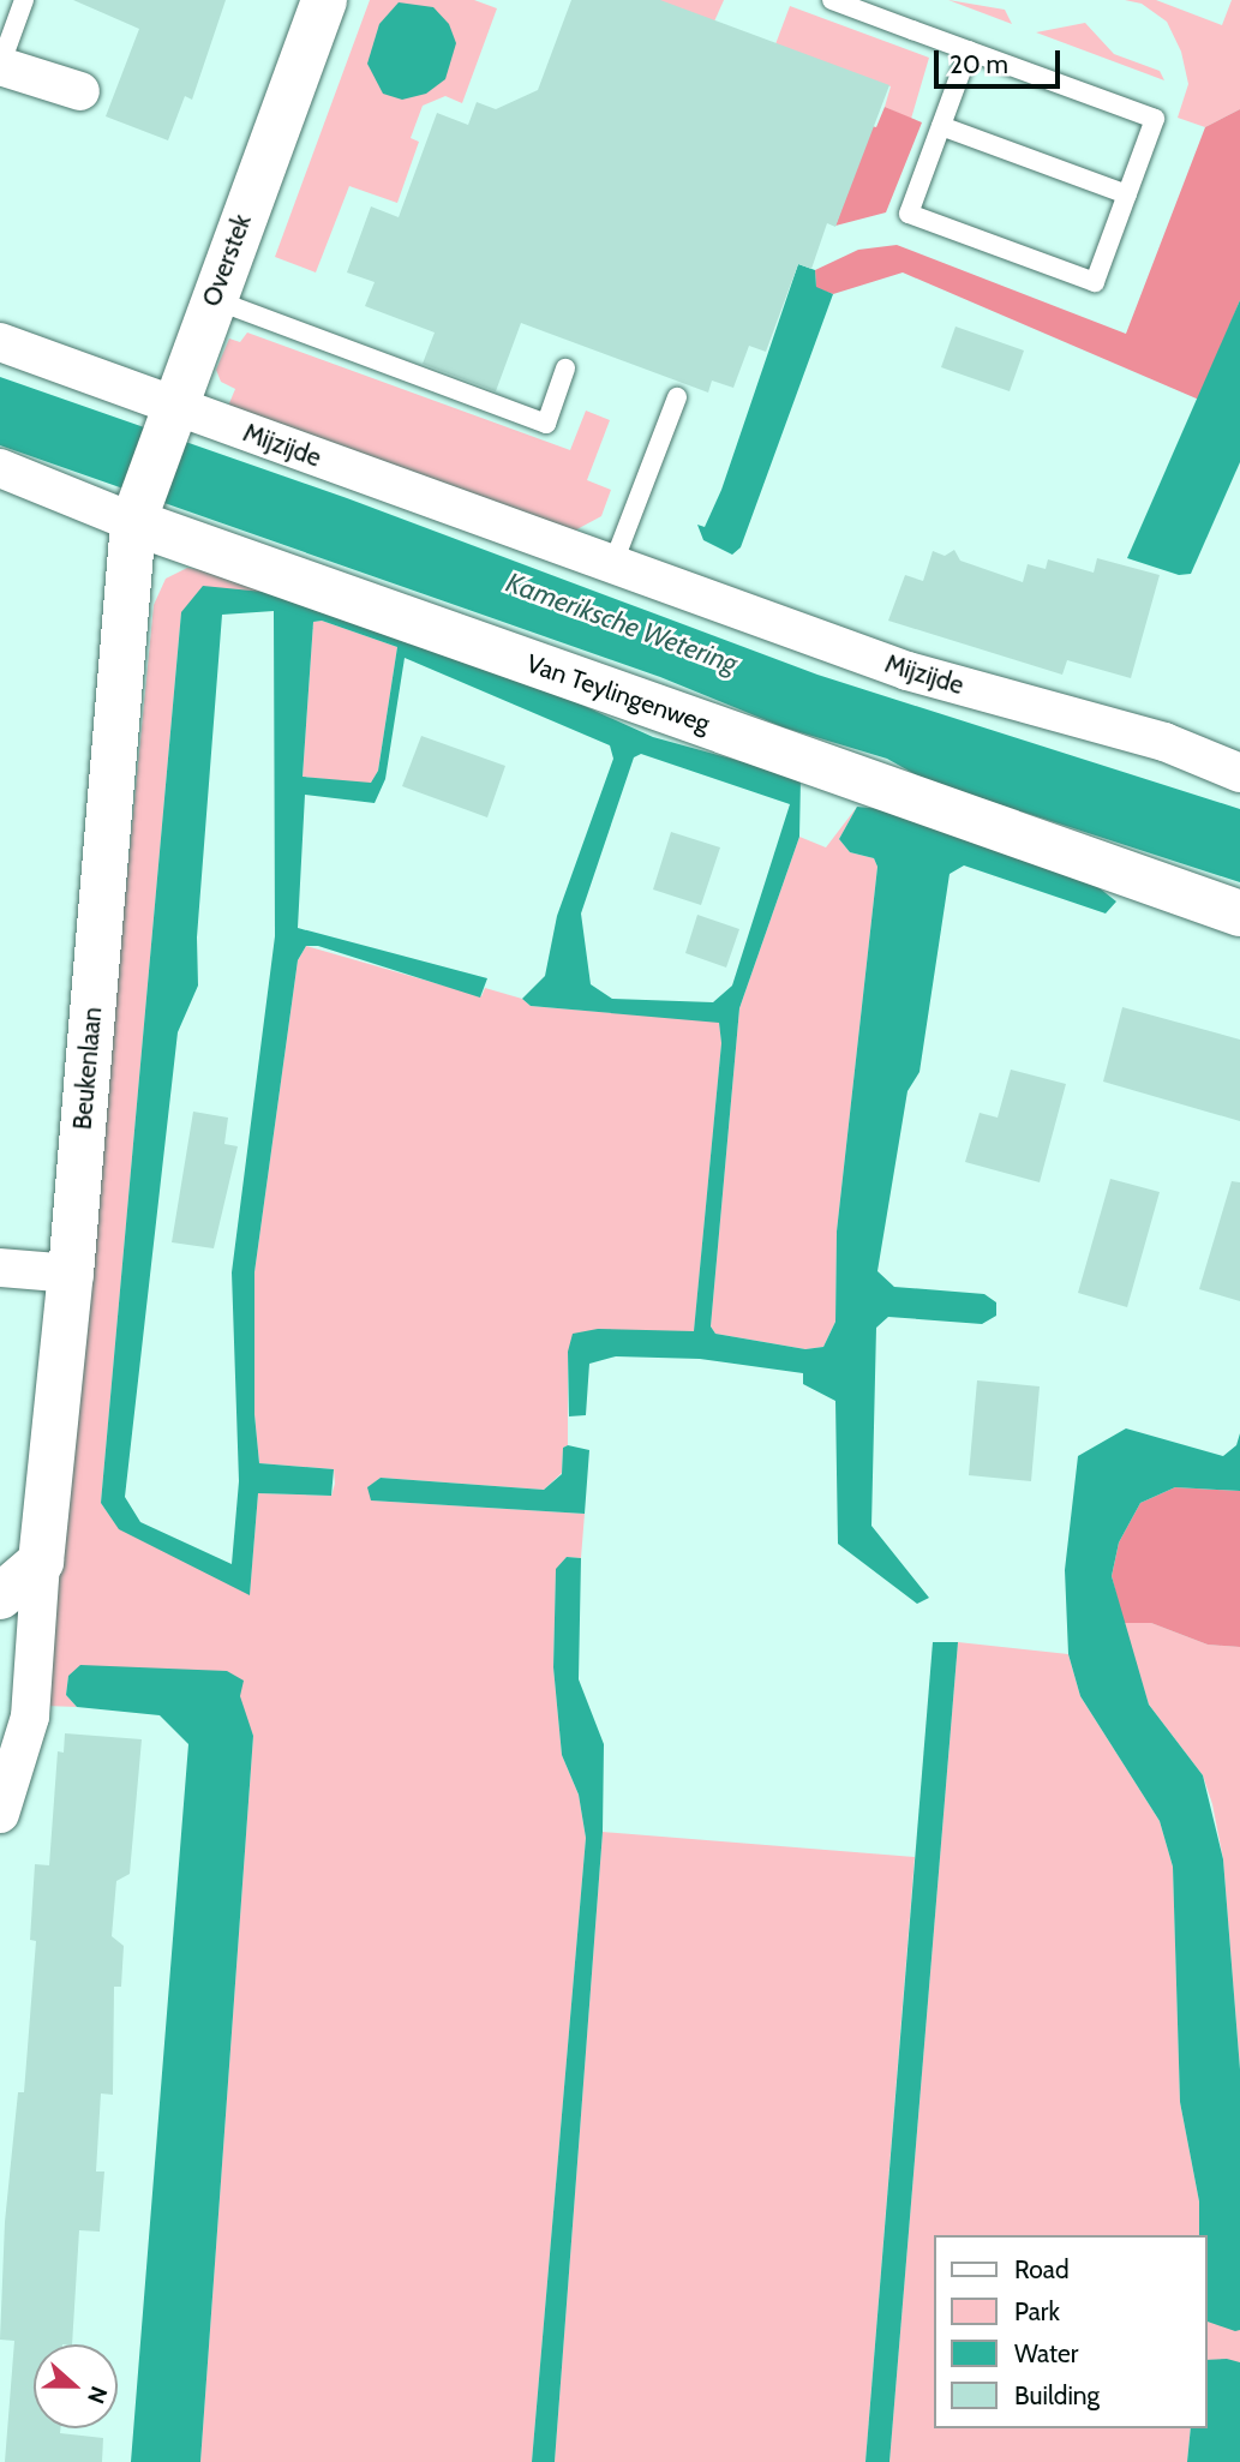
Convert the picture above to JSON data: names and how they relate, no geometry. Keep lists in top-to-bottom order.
{
  "streets": {
    "street": [
      "Overstek",
      "Mijzijde",
      "Van Teylingenweg",
      "Beukenlaan"
    ]
  },
  "crossings": [
    ["Overstek", "Mijzijde"],
    ["Overstek", "Van Teylingenweg"],
    ["Overstek", "Beukenlaan"],
    ["Van Teylingenweg", "Beukenlaan"]
  ],
  "water": ["Kameriksche Wetering"],
  "legend": [
    "Road",
    "Park",
    "Water",
    "Building"
  ],
  "scale_bar": "20 m",
  "north": "right"
}
